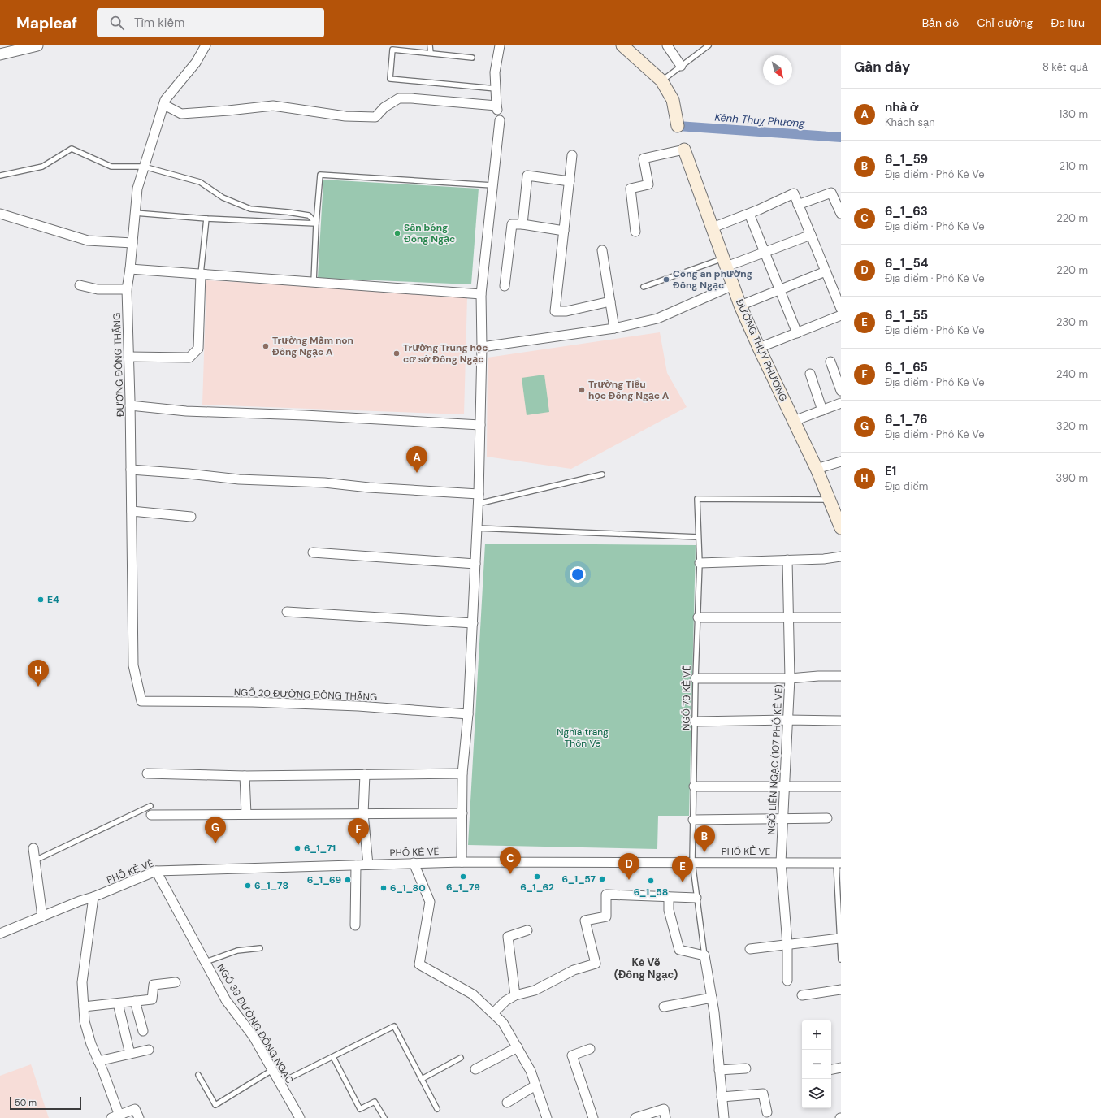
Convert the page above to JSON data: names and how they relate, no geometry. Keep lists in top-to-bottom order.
{
  "streets": {
    "main road": ["ĐƯỜNG THỤY PHƯƠNG"],
    "street": [
      "ĐƯỜNG ĐÔNG THẮNG",
      "NGÕ 20 ĐƯỜNG ĐỒNG THẮNG",
      "NGÕ LIÊN NGẠC (107 PHỐ KẺ VẼ)",
      "PHỐ KẺ VẼ",
      "NGÕ 39 ĐƯỜNG ĐÔNG NGẠC"
    ],
    "lane": ["NGÕ 79 KẺ VẼ"]
  },
  "crossings": [
    ["ĐƯỜNG THỤY PHƯƠNG", "NGÕ 79 KẺ VẼ"],
    ["ĐƯỜNG ĐÔNG THẮNG", "NGÕ 20 ĐƯỜNG ĐỒNG THẮNG"],
    ["NGÕ 79 KẺ VẼ", "PHỐ KẺ VẼ"],
    ["NGÕ LIÊN NGẠC (107 PHỐ KẺ VẼ)", "PHỐ KẺ VẼ"],
    ["PHỐ KẺ VẼ", "NGÕ 39 ĐƯỜNG ĐÔNG NGẠC"]
  ],
  "districts": ["Kẻ Vẽ (Đông Ngạc)"],
  "water": ["Kênh Thuỵ Phương"],
  "parks": ["Nghĩa trang Thôn Vẽ"],
  "places": [
    "Sân bóng Đông Ngạc",
    "Công an phường Đông Ngạc",
    "Trường Mầm non Đông Ngạc A",
    "Trường Trung học cơ sở Đông Ngạc",
    "Trường Tiểu học Đông Ngạc A",
    "E4",
    "6_1_71",
    "6_1_79",
    "6_1_62",
    "6_1_57",
    "6_1_69",
    "6_1_58",
    "6_1_78",
    "6_1_80"
  ],
  "scale_bar": "50 m",
  "north": "bottom right",
  "page": {
    "header": "Mapleaf",
    "search": "Tìm kiếm",
    "nav": ["Bản đồ", "Chỉ đường", "Đã lưu"],
    "heading": ["Gần đây", "8 kết quả"],
    "list": [
      {
        "mark": "A",
        "name": "nhà ở",
        "note": "Khách sạn",
        "value": "130 m"
      },
      {
        "mark": "B",
        "name": "6_1_59",
        "note": "Địa điểm · Phố Kẻ Vẽ",
        "value": "210 m"
      },
      {
        "mark": "C",
        "name": "6_1_63",
        "note": "Địa điểm · Phố Kẻ Vẽ",
        "value": "220 m"
      },
      {
        "mark": "D",
        "name": "6_1_54",
        "note": "Địa điểm · Phố Kẻ Vẽ",
        "value": "220 m"
      },
      {
        "mark": "E",
        "name": "6_1_55",
        "note": "Địa điểm · Phố Kẻ Vẽ",
        "value": "230 m"
      },
      {
        "mark": "F",
        "name": "6_1_65",
        "note": "Địa điểm · Phố Kẻ Vẽ",
        "value": "240 m"
      },
      {
        "mark": "G",
        "name": "6_1_76",
        "note": "Địa điểm · Phố Kẻ Vẽ",
        "value": "320 m"
      },
      {
        "mark": "H",
        "name": "E1",
        "note": "Địa điểm",
        "value": "390 m"
      }
    ],
    "pins": [
      "A",
      "H",
      "G",
      "F",
      "B",
      "C",
      "D",
      "E"
    ],
    "map_buttons": ["+", "−"],
    "scale": "50 m"
  }
}
